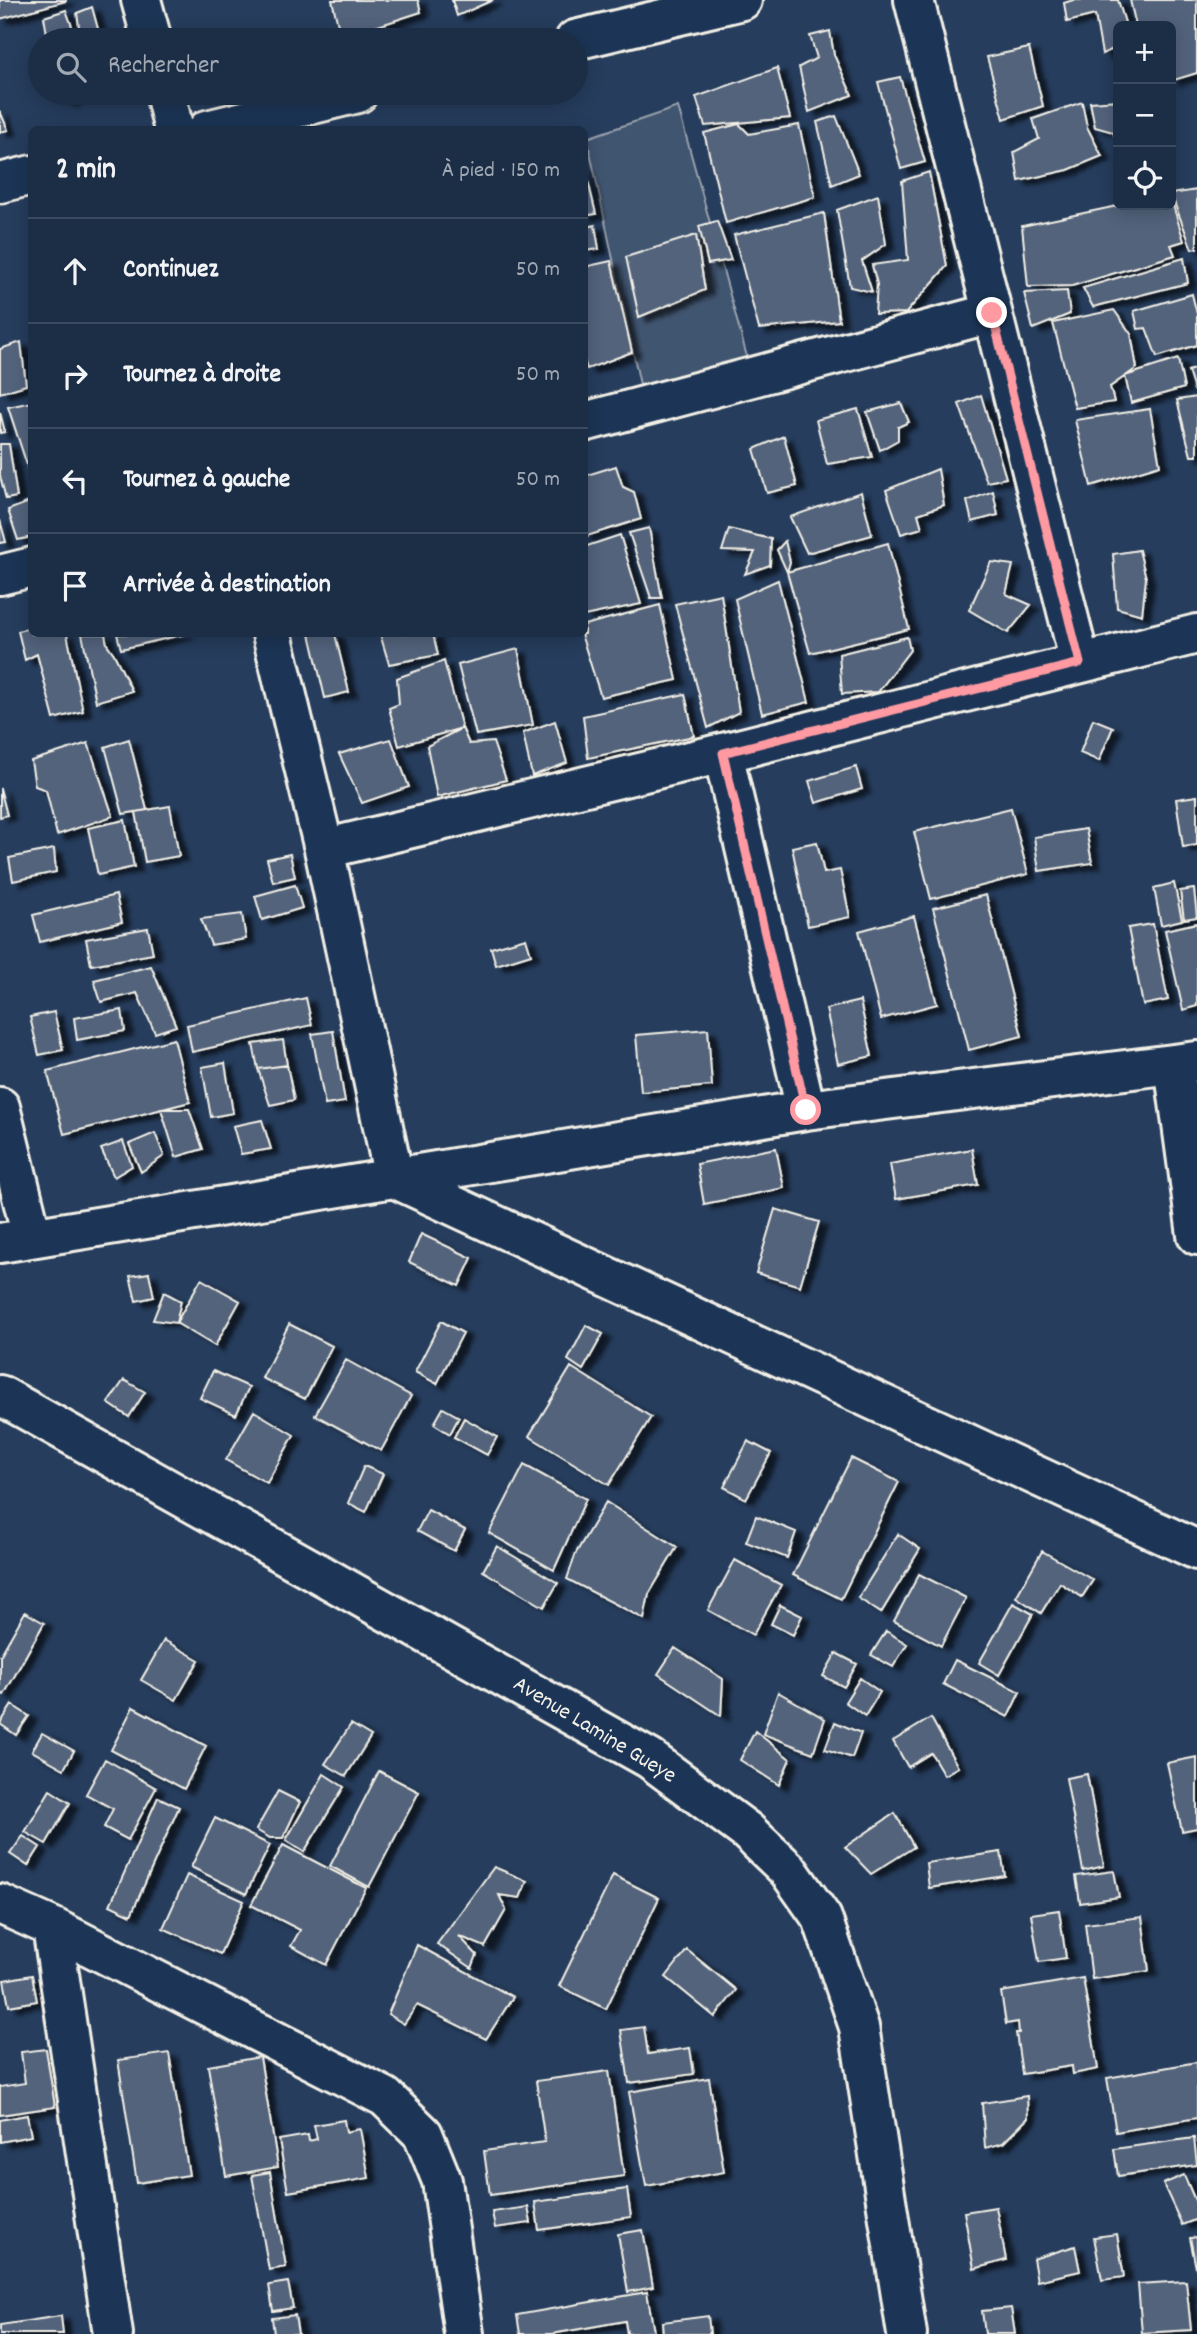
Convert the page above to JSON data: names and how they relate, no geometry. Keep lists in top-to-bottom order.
{
  "streets": {
    "street": ["Avenue Lamine Gueye"]
  },
  "page": {
    "map_buttons": ["+", "−"],
    "search": "Rechercher",
    "heading": ["2 min", "À pied · 150 m"],
    "list": [
      ["Continuez", "50 m"],
      ["Tournez à droite", "50 m"],
      ["Tournez à gauche", "50 m"],
      "Arrivée à destination"
    ]
  }
}
